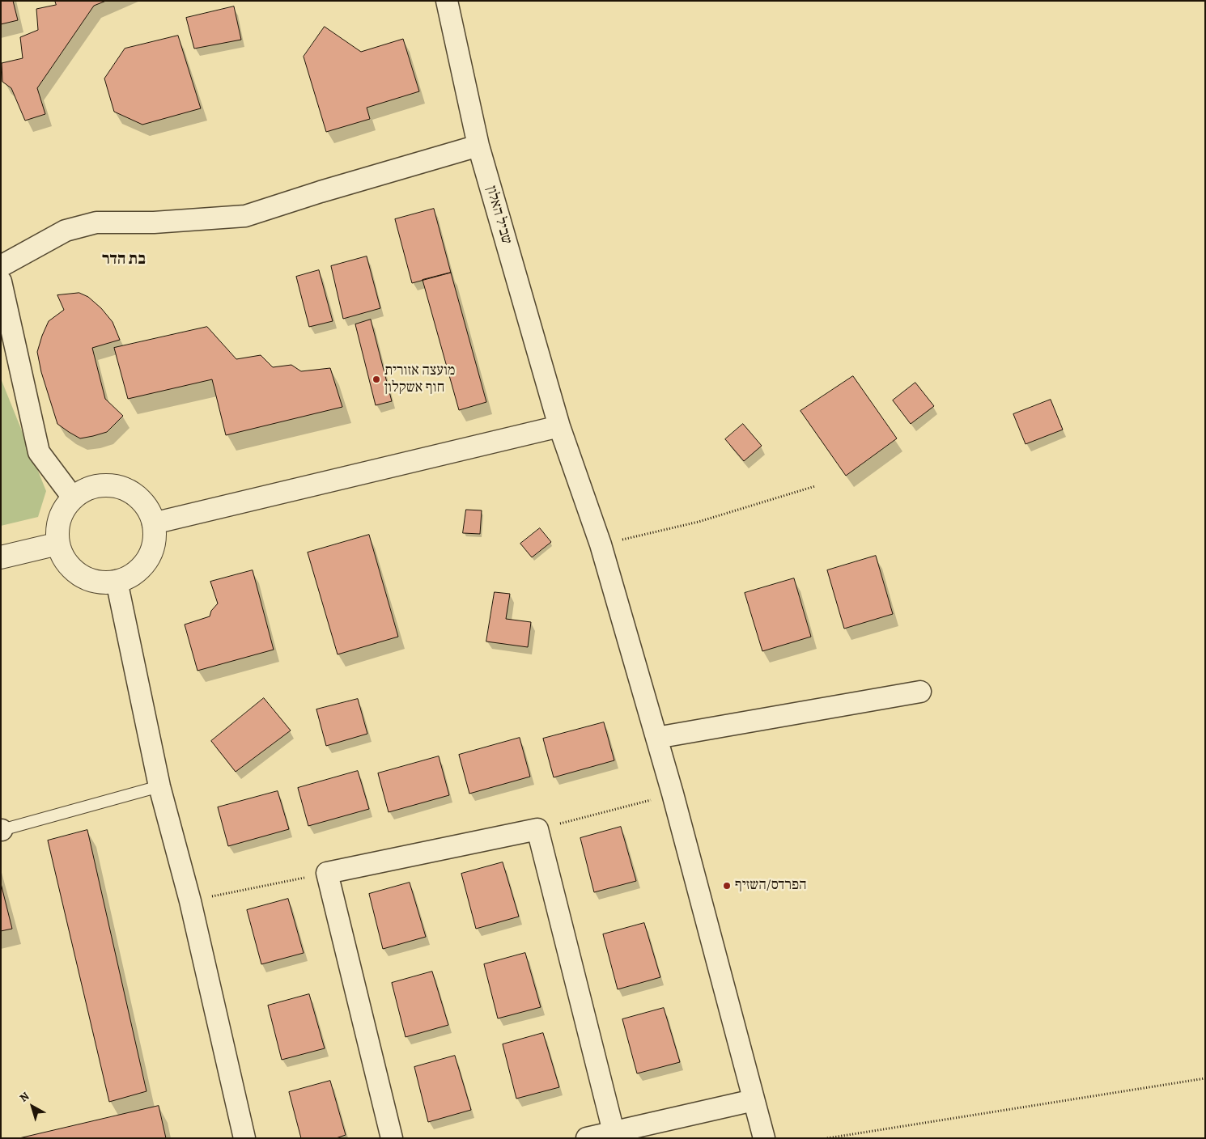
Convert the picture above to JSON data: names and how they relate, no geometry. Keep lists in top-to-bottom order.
{
  "streets": {
    "street": ["שביל האלון"]
  },
  "districts": ["בת הדר"],
  "places": ["מועצה אזורית חוף אשקלון", "הפרדס/השזיף"],
  "north": "top left"
}
